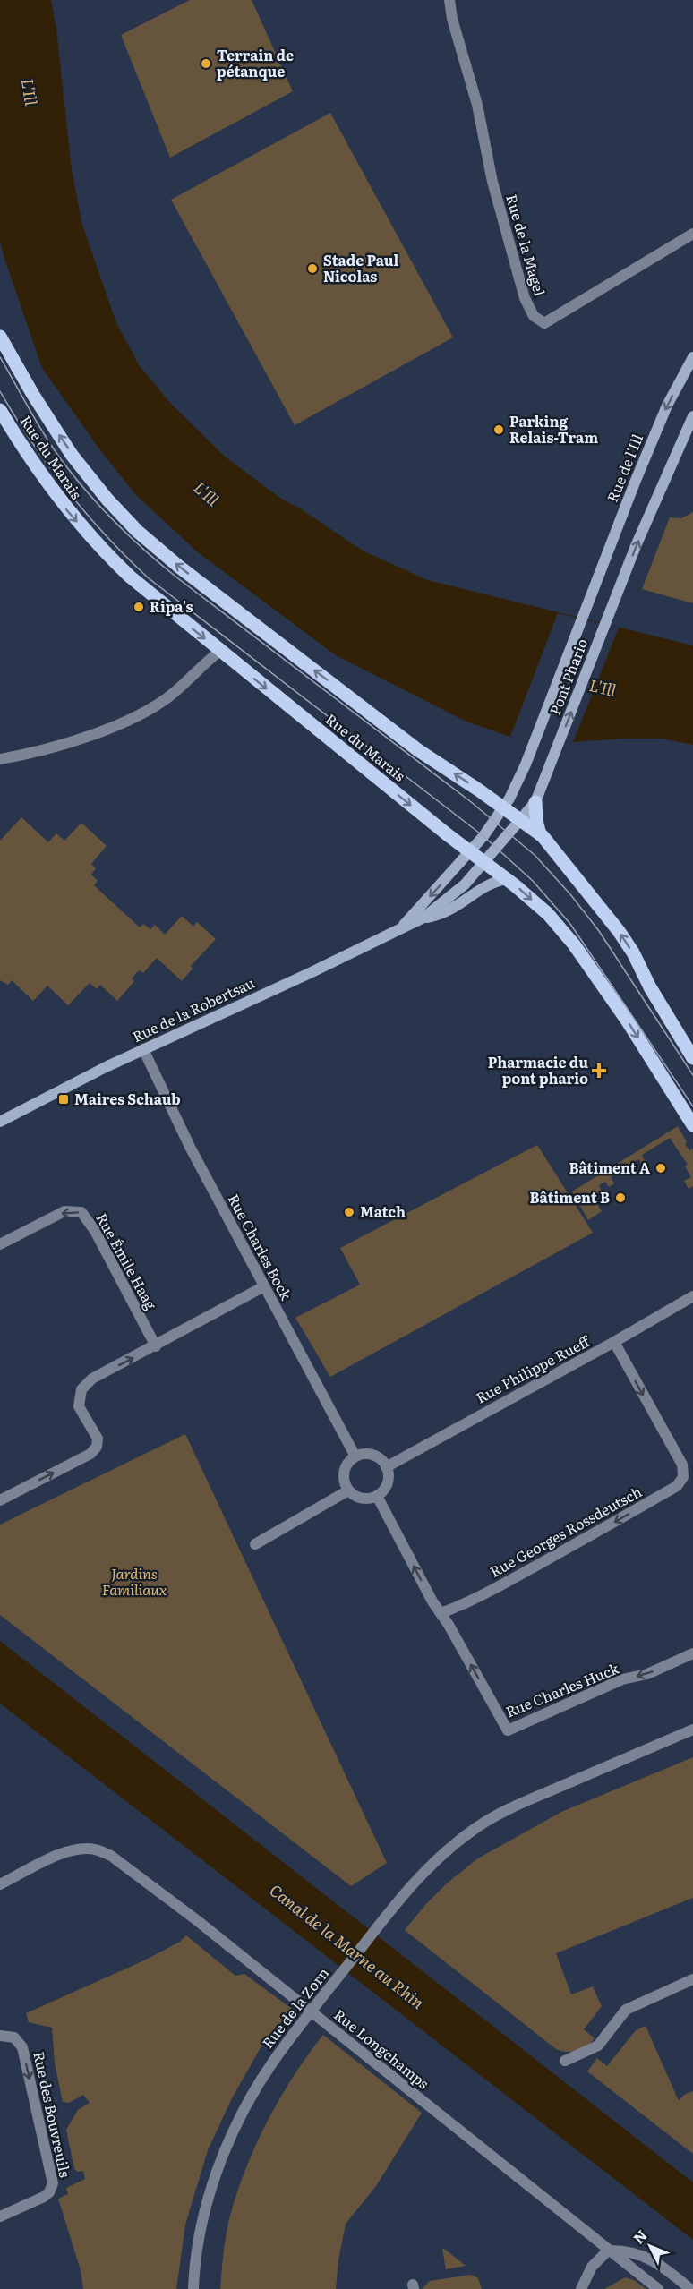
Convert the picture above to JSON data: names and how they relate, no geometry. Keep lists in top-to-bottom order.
{
  "streets": {
    "main road": [
      "Rue du Marais",
      "Rue de l'Ill",
      "Pont Phario",
      "Rue de la Robertsau"
    ],
    "street": [
      "Rue de la Magel",
      "Rue Charles Bock",
      "Rue Émile Haag",
      "Rue Philippe Rueff",
      "Rue Georges Rossdeutsch",
      "Rue Charles Huck",
      "Rue de la Zorn",
      "Rue Longchamps",
      "Rue des Bouvreuils"
    ]
  },
  "crossings": [
    ["Rue du Marais", "Pont Phario"],
    ["Rue du Marais", "Rue de la Robertsau"],
    ["Rue de l'Ill", "Pont Phario"],
    ["Rue de la Robertsau", "Rue Charles Bock"],
    ["Rue Charles Bock", "Rue Philippe Rueff"],
    ["Rue Philippe Rueff", "Rue Georges Rossdeutsch"],
    ["Rue Georges Rossdeutsch", "Rue Charles Huck"]
  ],
  "one_way": ["Rue de l'Ill"],
  "water": ["L'Ill", "Canal de la Marne au Rhin"],
  "parks": ["Jardins Familiaux"],
  "places": {
    "other": [
      "Terrain de pétanque",
      "Stade Paul Nicolas",
      "Parking Relais-Tram",
      "Ripa's",
      "Bâtiment A",
      "Bâtiment B",
      "Match"
    ],
    "health": ["Pharmacie du pont phario"],
    "transit": ["Maires Schaub"]
  },
  "north": "top left"
}
